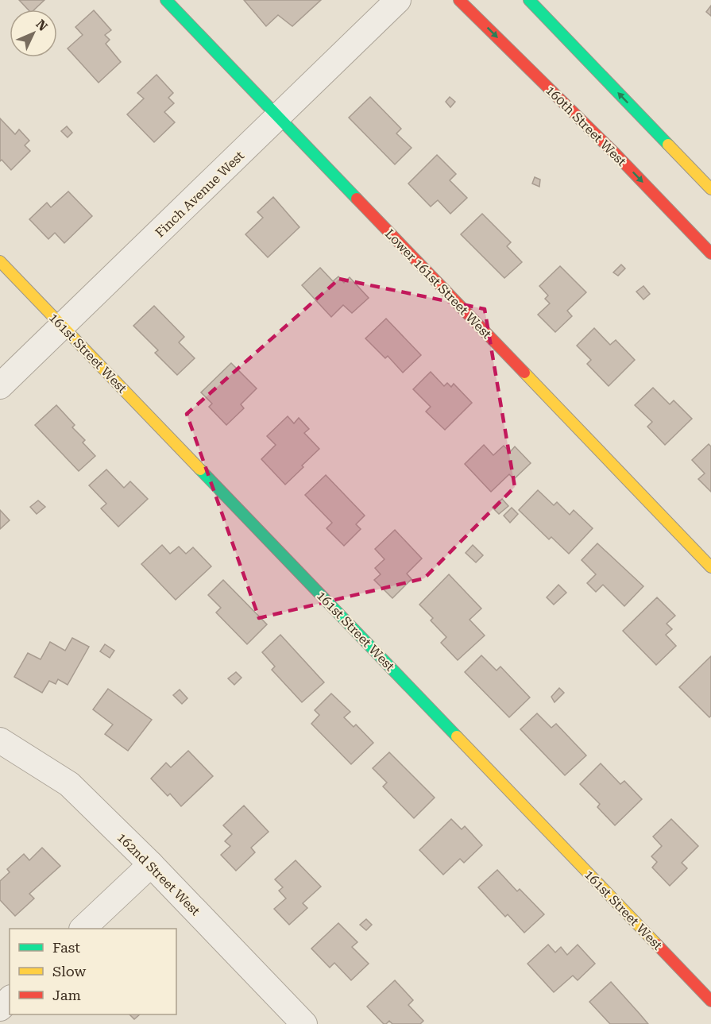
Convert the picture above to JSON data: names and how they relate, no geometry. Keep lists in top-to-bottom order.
{
  "streets": {
    "street": [
      "160th Street West",
      "Finch Avenue West",
      "Lower 161st Street West",
      "161st Street West",
      "162nd Street West"
    ]
  },
  "crossings": [
    ["Finch Avenue West", "Lower 161st Street West"],
    ["Finch Avenue West", "161st Street West"]
  ],
  "legend": ["Fast", "Slow", "Jam"],
  "north": "top right"
}
